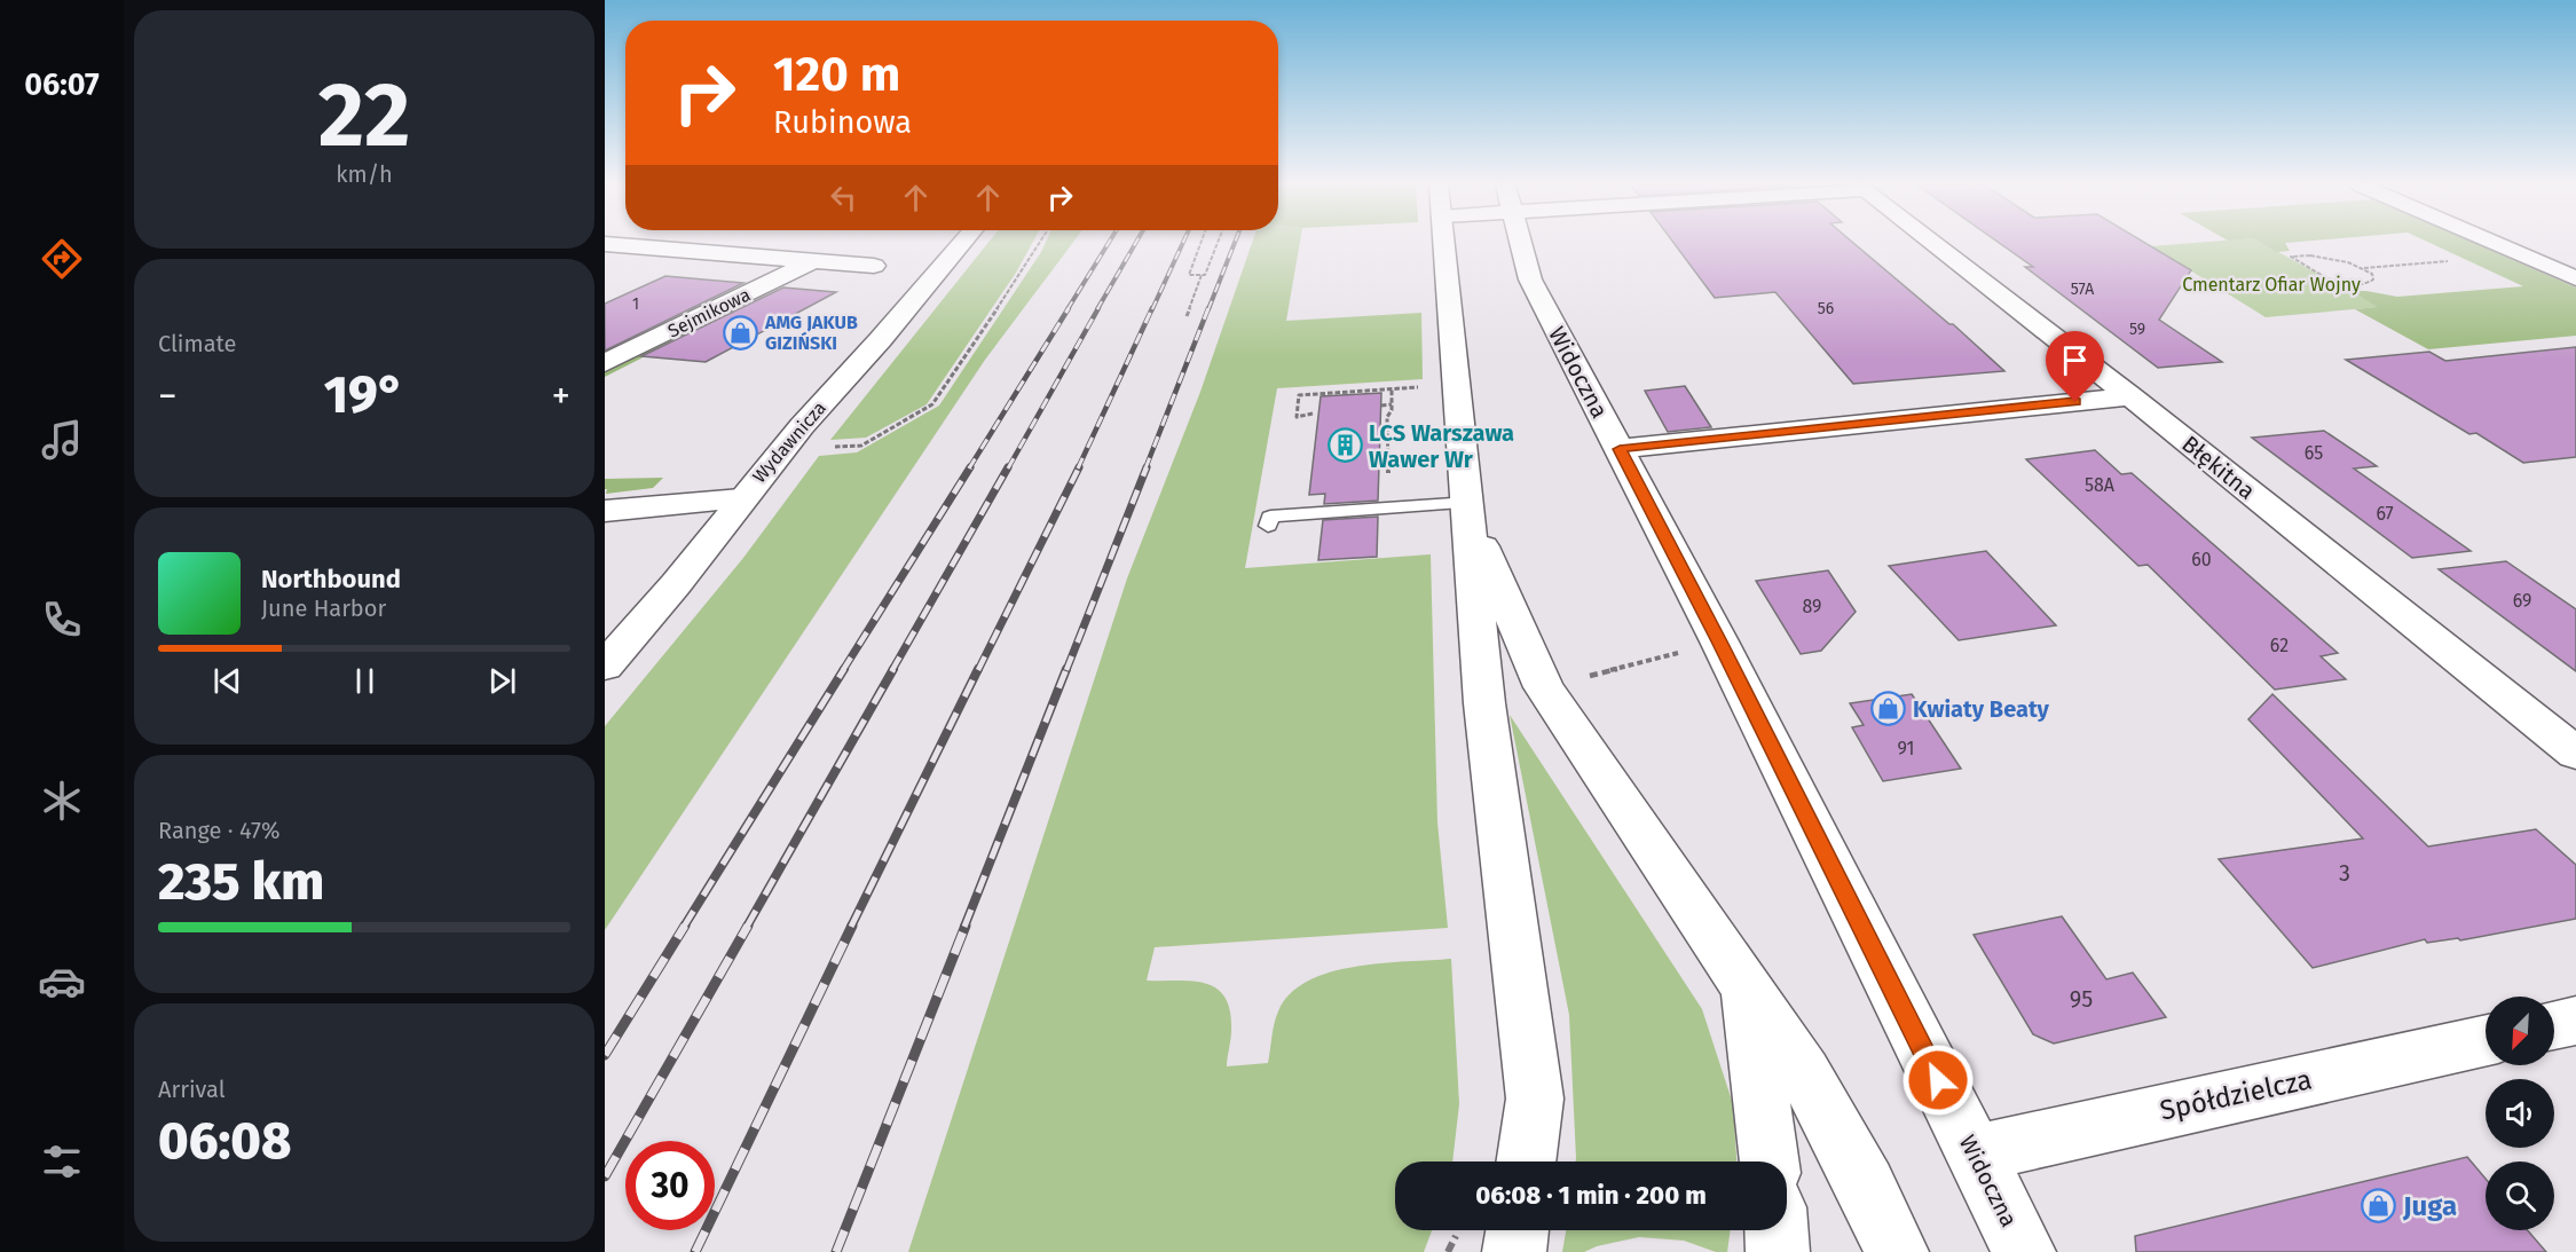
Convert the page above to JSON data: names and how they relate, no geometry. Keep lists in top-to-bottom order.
{
  "streets": {
    "street": [
      "Sejmikowa",
      "Widoczna",
      "Wydawnicza",
      "Błękitna",
      "Spółdzielcza"
    ]
  },
  "crossings": [
    ["Widoczna", "Spółdzielcza"]
  ],
  "parks": ["Cmentarz Ofiar Wojny"],
  "places": {
    "shop": ["AMG JAKUB GIZIŃSKI", "Kwiaty Beaty", "Juga"],
    "building": ["LCS Warszawa Wawer Wr"]
  },
  "house_numbers": [
    "57A",
    "1",
    "56",
    "59",
    "65",
    "58A",
    "67",
    "60",
    "69",
    "89",
    "62",
    "91",
    "3",
    "95"
  ],
  "north": "bottom left",
  "page": {
    "tabs": "06:07",
    "tile": [
      ["22", "km/h"],
      "Climate",
      ["Range · 47%", "235 km"],
      ["Arrival", "06:08"]
    ],
    "turn": ["120 m", "Rubinowa"],
    "heat": ["−", "19°", "+"],
    "song": ["Northbound", "June Harbor"],
    "limit": "30",
    "trip": "06:08 · 1 min · 200 m"
  }
}
